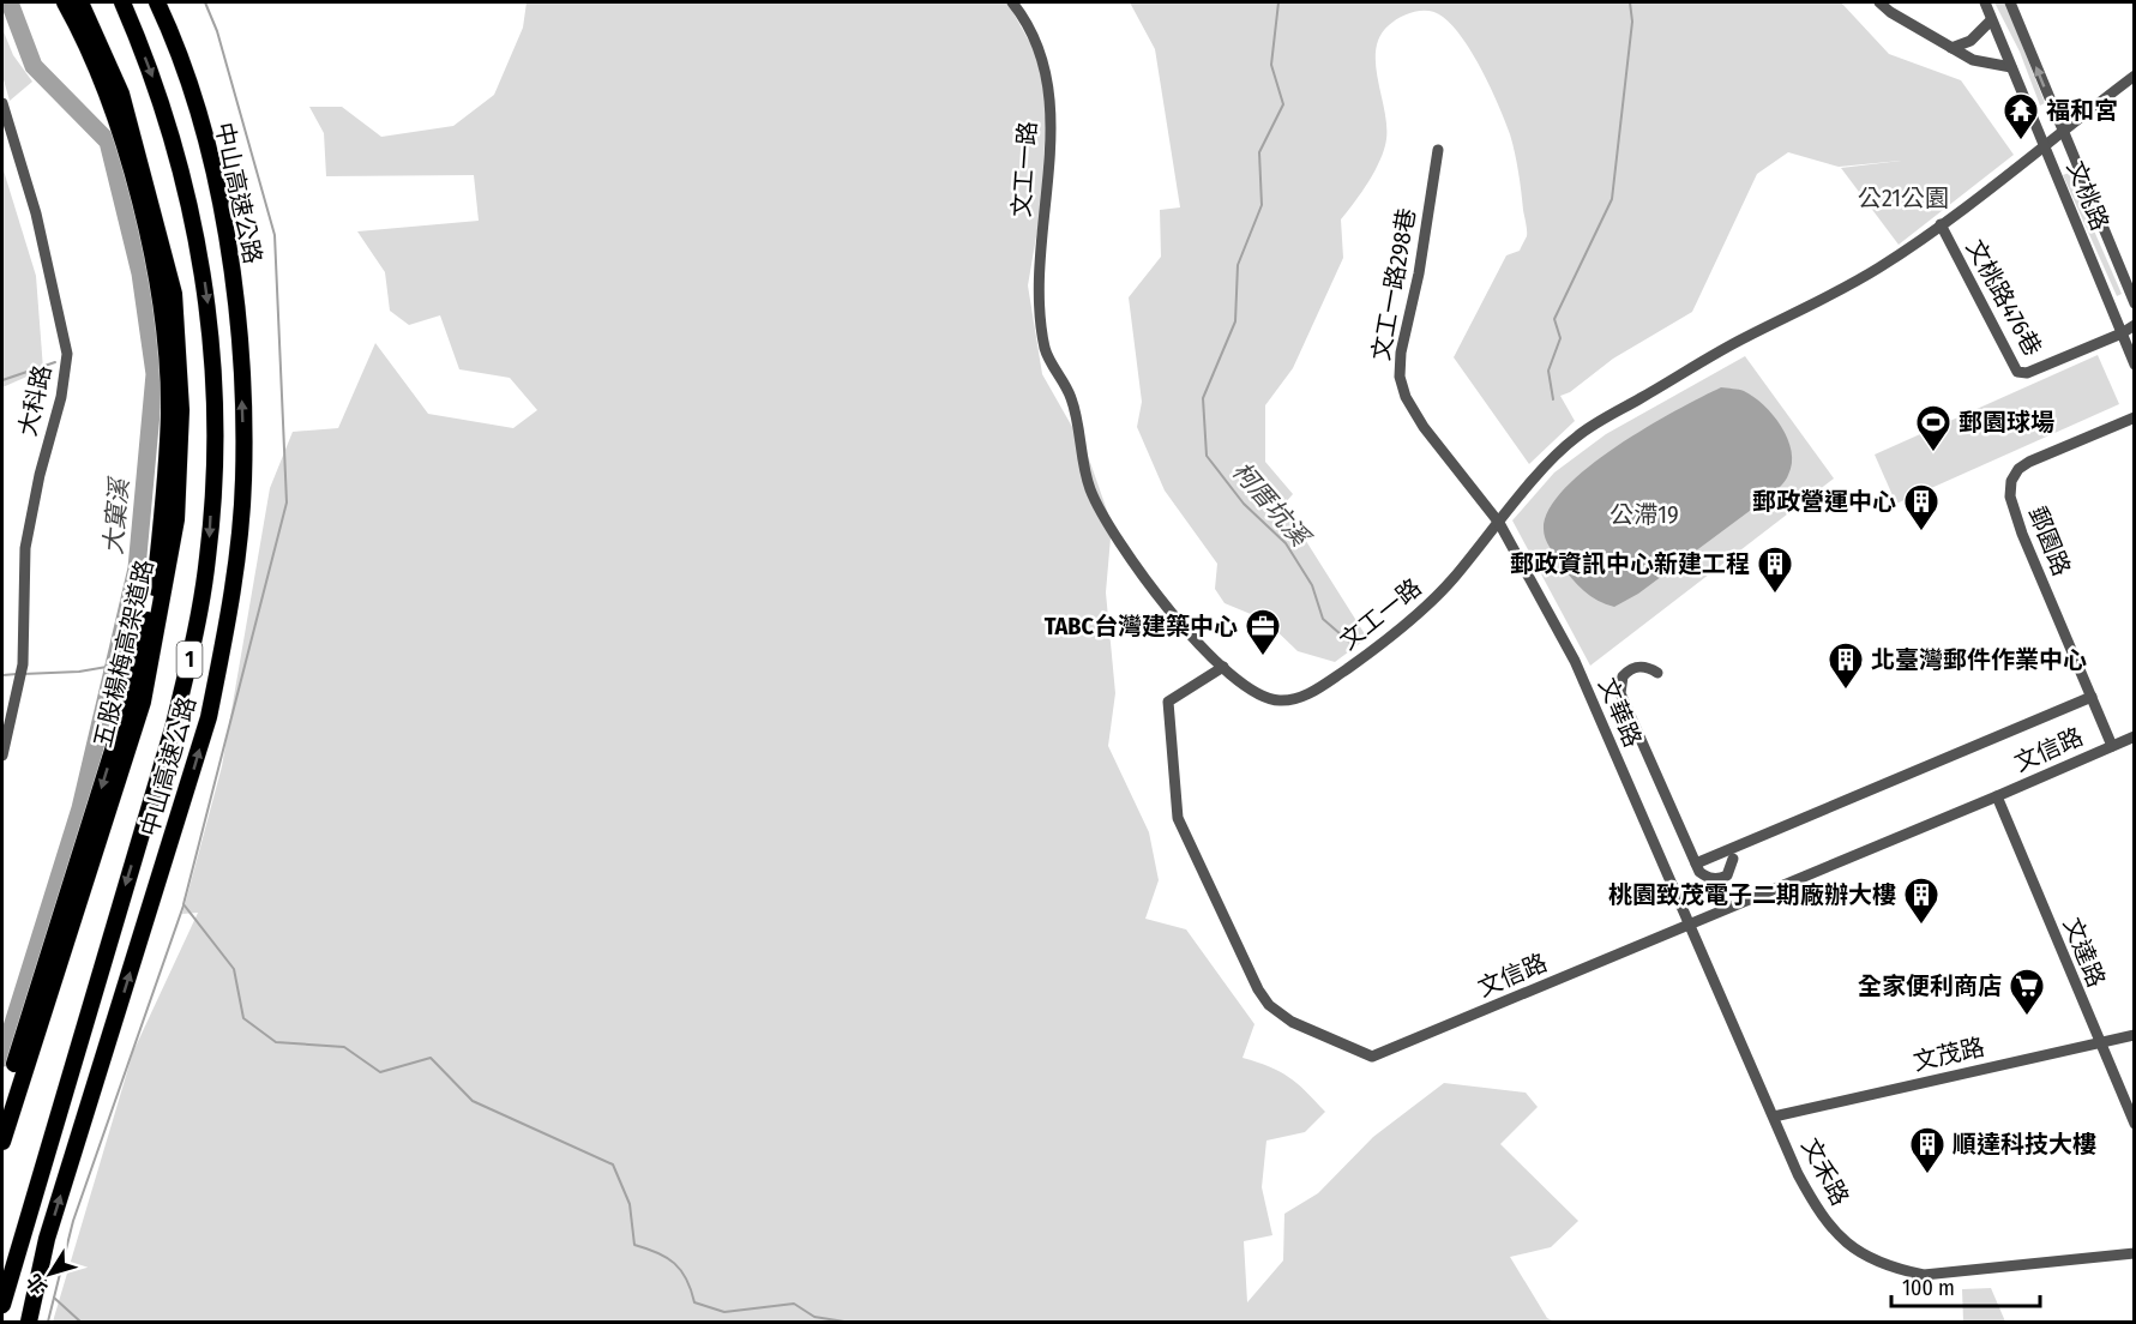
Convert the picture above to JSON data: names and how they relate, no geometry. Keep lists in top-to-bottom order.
{
  "streets": {
    "highway": ["中山高速公路", "五股楊梅高架道路", "1"],
    "street": [
      "文工一路",
      "文桃路",
      "文工一路298巷",
      "文桃路476巷",
      "大科路",
      "郵園路",
      "文華路",
      "文信路",
      "文達路",
      "文茂路",
      "文禾路"
    ]
  },
  "crossings": [
    ["文工一路", "文桃路"],
    ["文工一路", "文工一路298巷"],
    ["文工一路", "文桃路476巷"],
    ["文工一路", "文華路"],
    ["文工一路", "文信路"],
    ["文桃路", "文桃路476巷"],
    ["文工一路298巷", "文華路"],
    ["郵園路", "文信路"],
    ["文華路", "文信路"],
    ["文華路", "文禾路"],
    ["文信路", "文達路"],
    ["文信路", "文禾路"],
    ["文達路", "文茂路"],
    ["文茂路", "文禾路"]
  ],
  "water": ["柯厝坑溪", "大窠溪"],
  "parks": ["公21公園", "公滯19"],
  "places": {
    "temple": ["福和宮"],
    "sports": ["郵園球場"],
    "building": [
      "郵政營運中心",
      "郵政資訊中心新建工程",
      "北臺灣郵件作業中心",
      "桃園致茂電子二期廠辦大樓",
      "順達科技大樓"
    ],
    "office": ["TABC台灣建築中心"],
    "supermarket": ["全家便利商店"]
  },
  "scale_bar": "100 m",
  "north": "bottom left"
}
